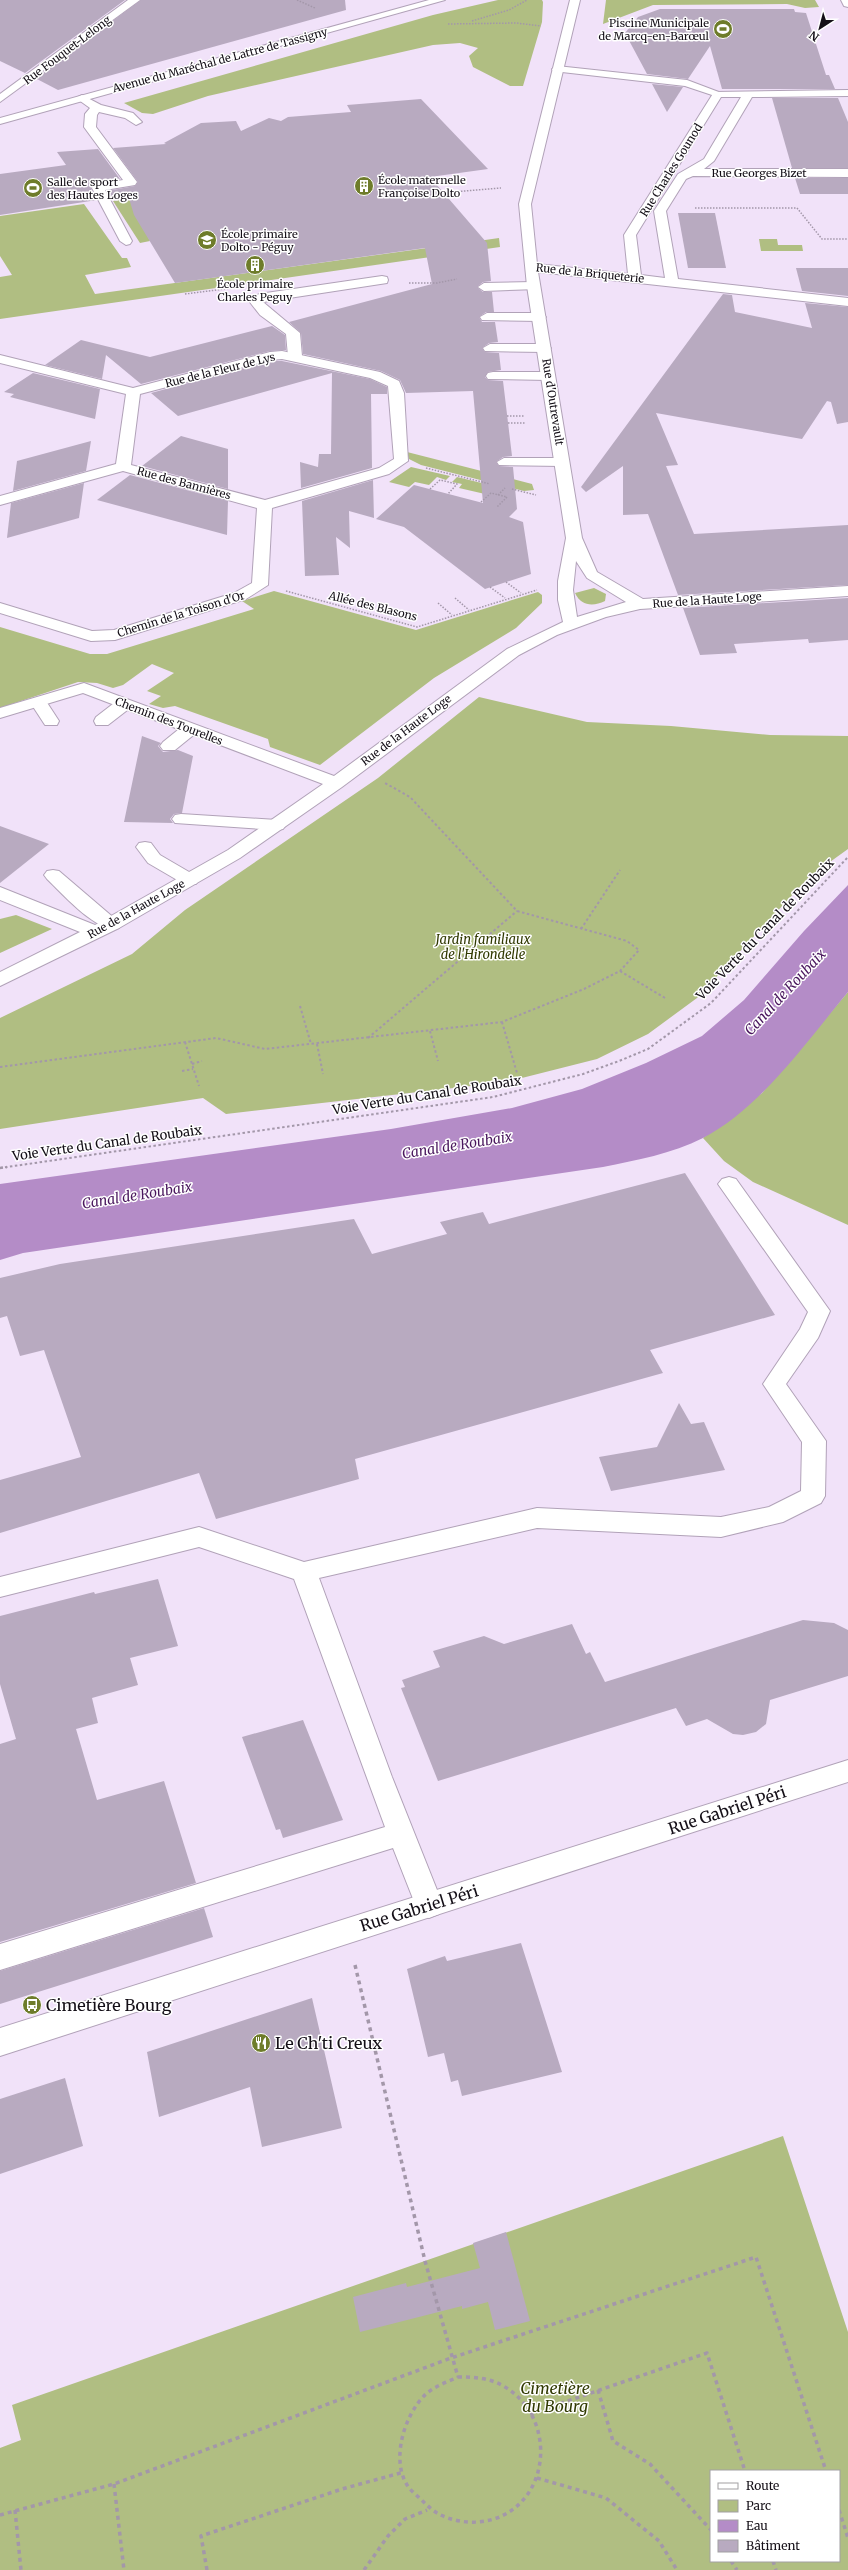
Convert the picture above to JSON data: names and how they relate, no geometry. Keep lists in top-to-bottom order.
{
  "streets": {
    "street": [
      "Rue Fouquet-Lelong",
      "Avenue du Maréchal de Lattre de Tassigny",
      "Rue Charles Gounod",
      "Rue Georges Bizet",
      "Rue de la Briqueterie",
      "Rue de la Fleur de Lys",
      "Rue d'Outrevault",
      "Rue des Bannières",
      "Rue de la Haute Loge",
      "Chemin de la Toison d'Or",
      "Chemin des Tourelles",
      "Rue Gabriel Péri"
    ],
    "path": ["Allée des Blasons", "Voie Verte du Canal de Roubaix"]
  },
  "crossings": [
    ["Rue Charles Gounod", "Rue Georges Bizet"],
    ["Rue Charles Gounod", "Rue de la Briqueterie"],
    ["Rue de la Briqueterie", "Rue d'Outrevault"],
    ["Rue de la Fleur de Lys", "Rue des Bannières"],
    ["Rue de la Fleur de Lys", "Chemin de la Toison d'Or"],
    ["Rue d'Outrevault", "Rue de la Haute Loge"],
    ["Rue des Bannières", "Chemin de la Toison d'Or"],
    ["Rue de la Haute Loge", "Chemin des Tourelles"],
    ["Allée des Blasons", "Chemin de la Toison d'Or"]
  ],
  "water": ["Canal de Roubaix"],
  "parks": ["Jardin familiaux de l'Hirondelle", "Cimetière du Bourg"],
  "places": {
    "sports": ["Piscine Municipale de Marcq-en-Barœul", "Salle de sport des Hautes Loges"],
    "building": ["École maternelle Françoise Dolto", "École primaire Charles Peguy"],
    "school or university": ["École primaire Dolto - Péguy"],
    "bus stop": ["Cimetière Bourg"],
    "restaurant": ["Le Ch'ti Creux"]
  },
  "legend": [
    "Route",
    "Parc",
    "Eau",
    "Bâtiment"
  ],
  "north": "bottom left"
}
